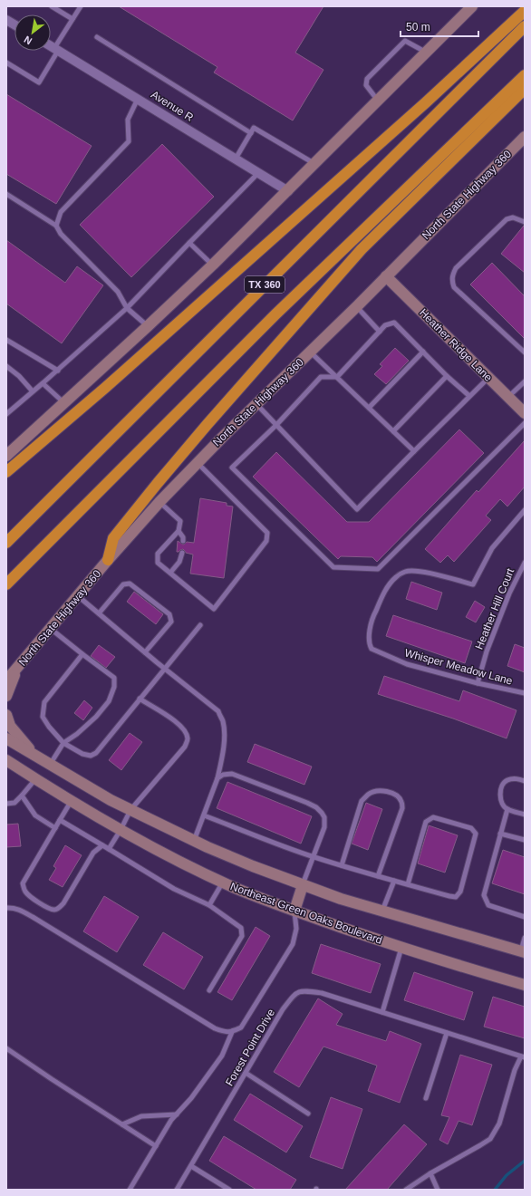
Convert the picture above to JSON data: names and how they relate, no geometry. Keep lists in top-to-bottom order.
{
  "streets": {
    "highway": ["TX 360"],
    "main road": ["North State Highway 360", "Heather Ridge Lane", "Northeast Green Oaks Boulevard"],
    "street": ["Avenue R"],
    "lane": ["Heather Hill Court", "Whisper Meadow Lane", "Forest Point Drive"]
  },
  "crossings": [
    ["North State Highway 360", "Heather Ridge Lane"],
    ["Heather Hill Court", "Whisper Meadow Lane"]
  ],
  "scale_bar": "50 m",
  "north": "bottom left"
}
